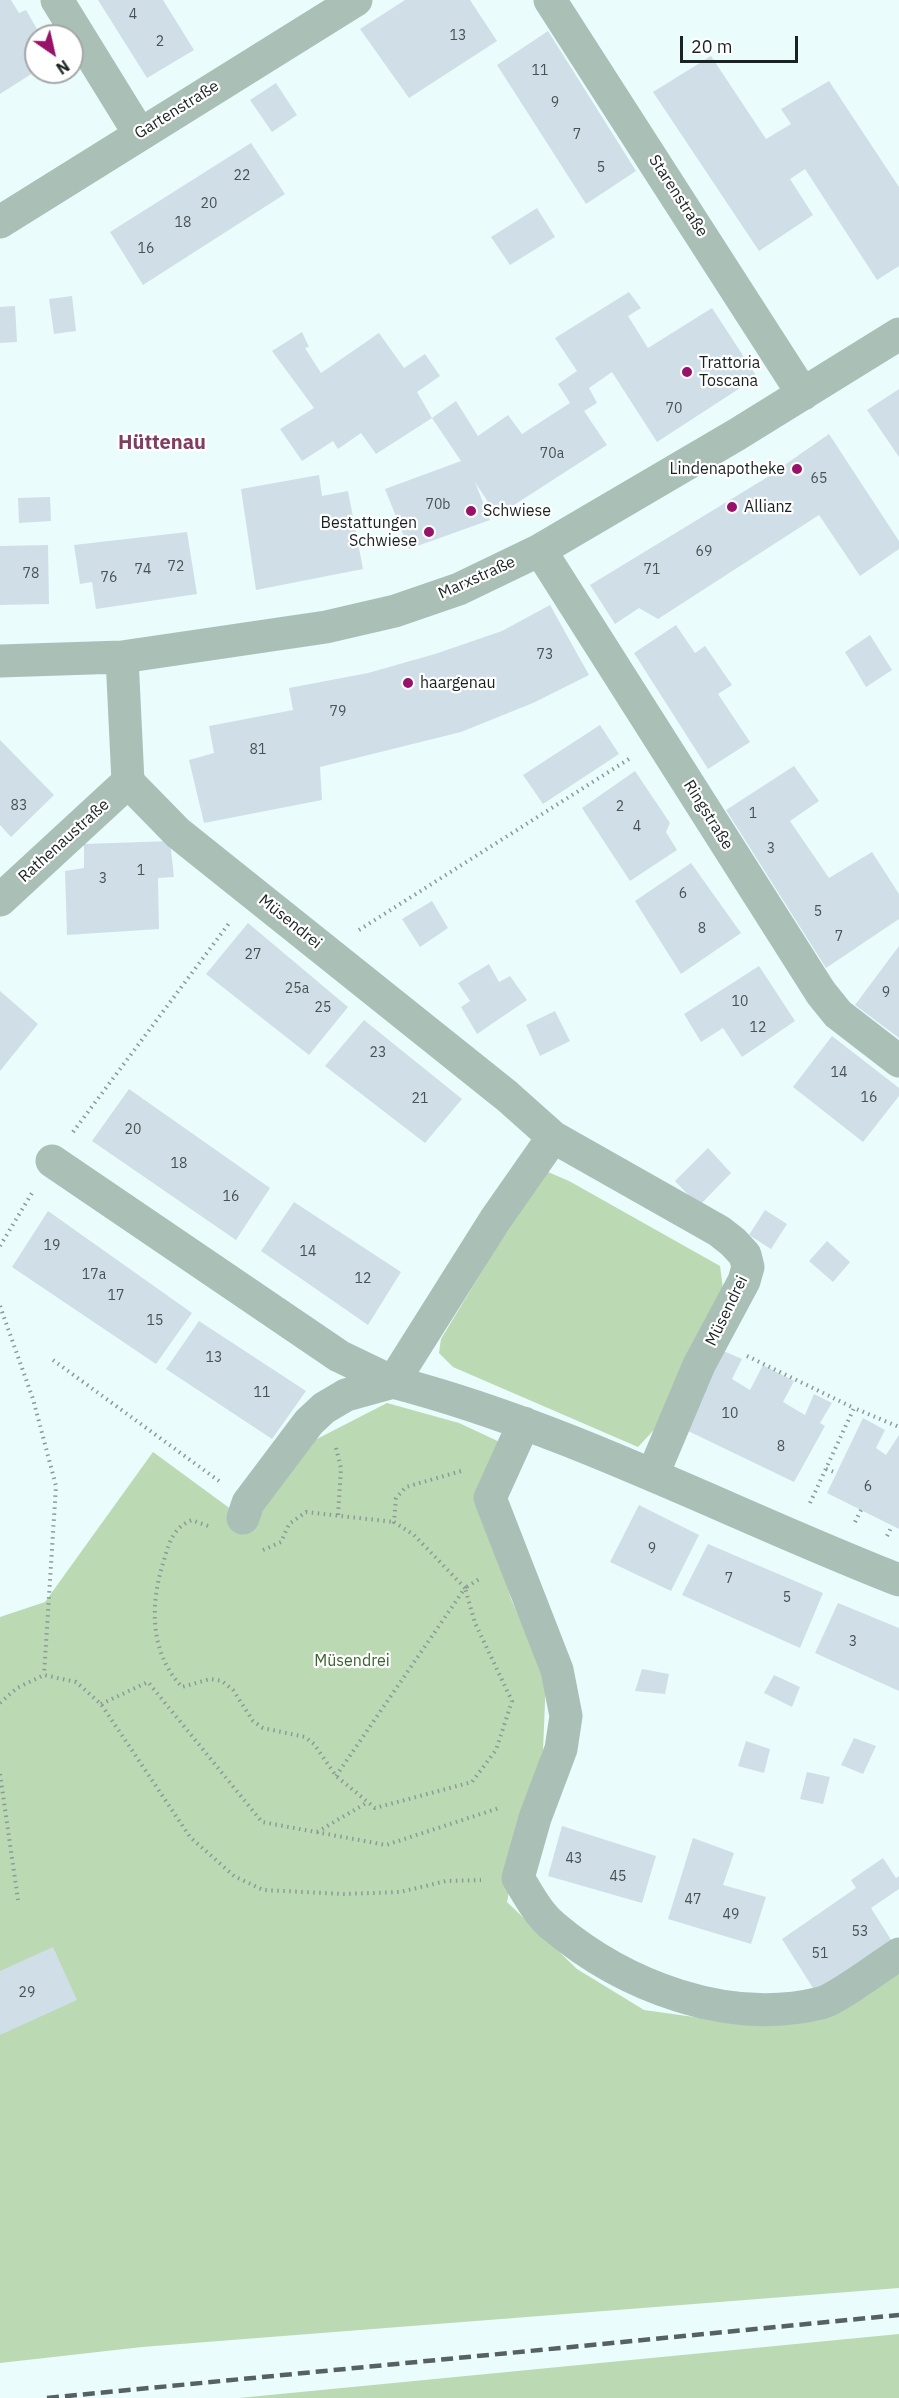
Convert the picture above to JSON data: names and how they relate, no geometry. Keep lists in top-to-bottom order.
{
  "streets": {
    "street": [
      "Gartenstraße",
      "Starenstraße",
      "Marxstraße",
      "Ringstraße",
      "Rathenaustraße",
      "Müsendrei"
    ]
  },
  "crossings": [
    ["Starenstraße", "Marxstraße"],
    ["Marxstraße", "Ringstraße"],
    ["Rathenaustraße", "Müsendrei"]
  ],
  "districts": ["Hüttenau"],
  "parks": ["Müsendrei"],
  "places": [
    "Trattoria Toscana",
    "Lindenapotheke",
    "Allianz",
    "Schwiese",
    "Bestattungen Schwiese",
    "haargenau"
  ],
  "house_numbers": [
    "4",
    "13",
    "2",
    "11",
    "9",
    "7",
    "5",
    "22",
    "20",
    "18",
    "16",
    "70",
    "70a",
    "65",
    "70b",
    "69",
    "72",
    "74",
    "71",
    "78",
    "76",
    "73",
    "79",
    "81",
    "83",
    "2",
    "1",
    "4",
    "3",
    "1",
    "3",
    "6",
    "5",
    "8",
    "7",
    "27",
    "25a",
    "9",
    "10",
    "25",
    "12",
    "23",
    "14",
    "16",
    "21",
    "20",
    "18",
    "16",
    "19",
    "14",
    "17a",
    "12",
    "17",
    "15",
    "13",
    "11",
    "10",
    "8",
    "6",
    "9",
    "7",
    "5",
    "3",
    "43",
    "45",
    "47",
    "49",
    "53",
    "51",
    "29"
  ],
  "scale_bar": "20 m",
  "north": "bottom right"
}
